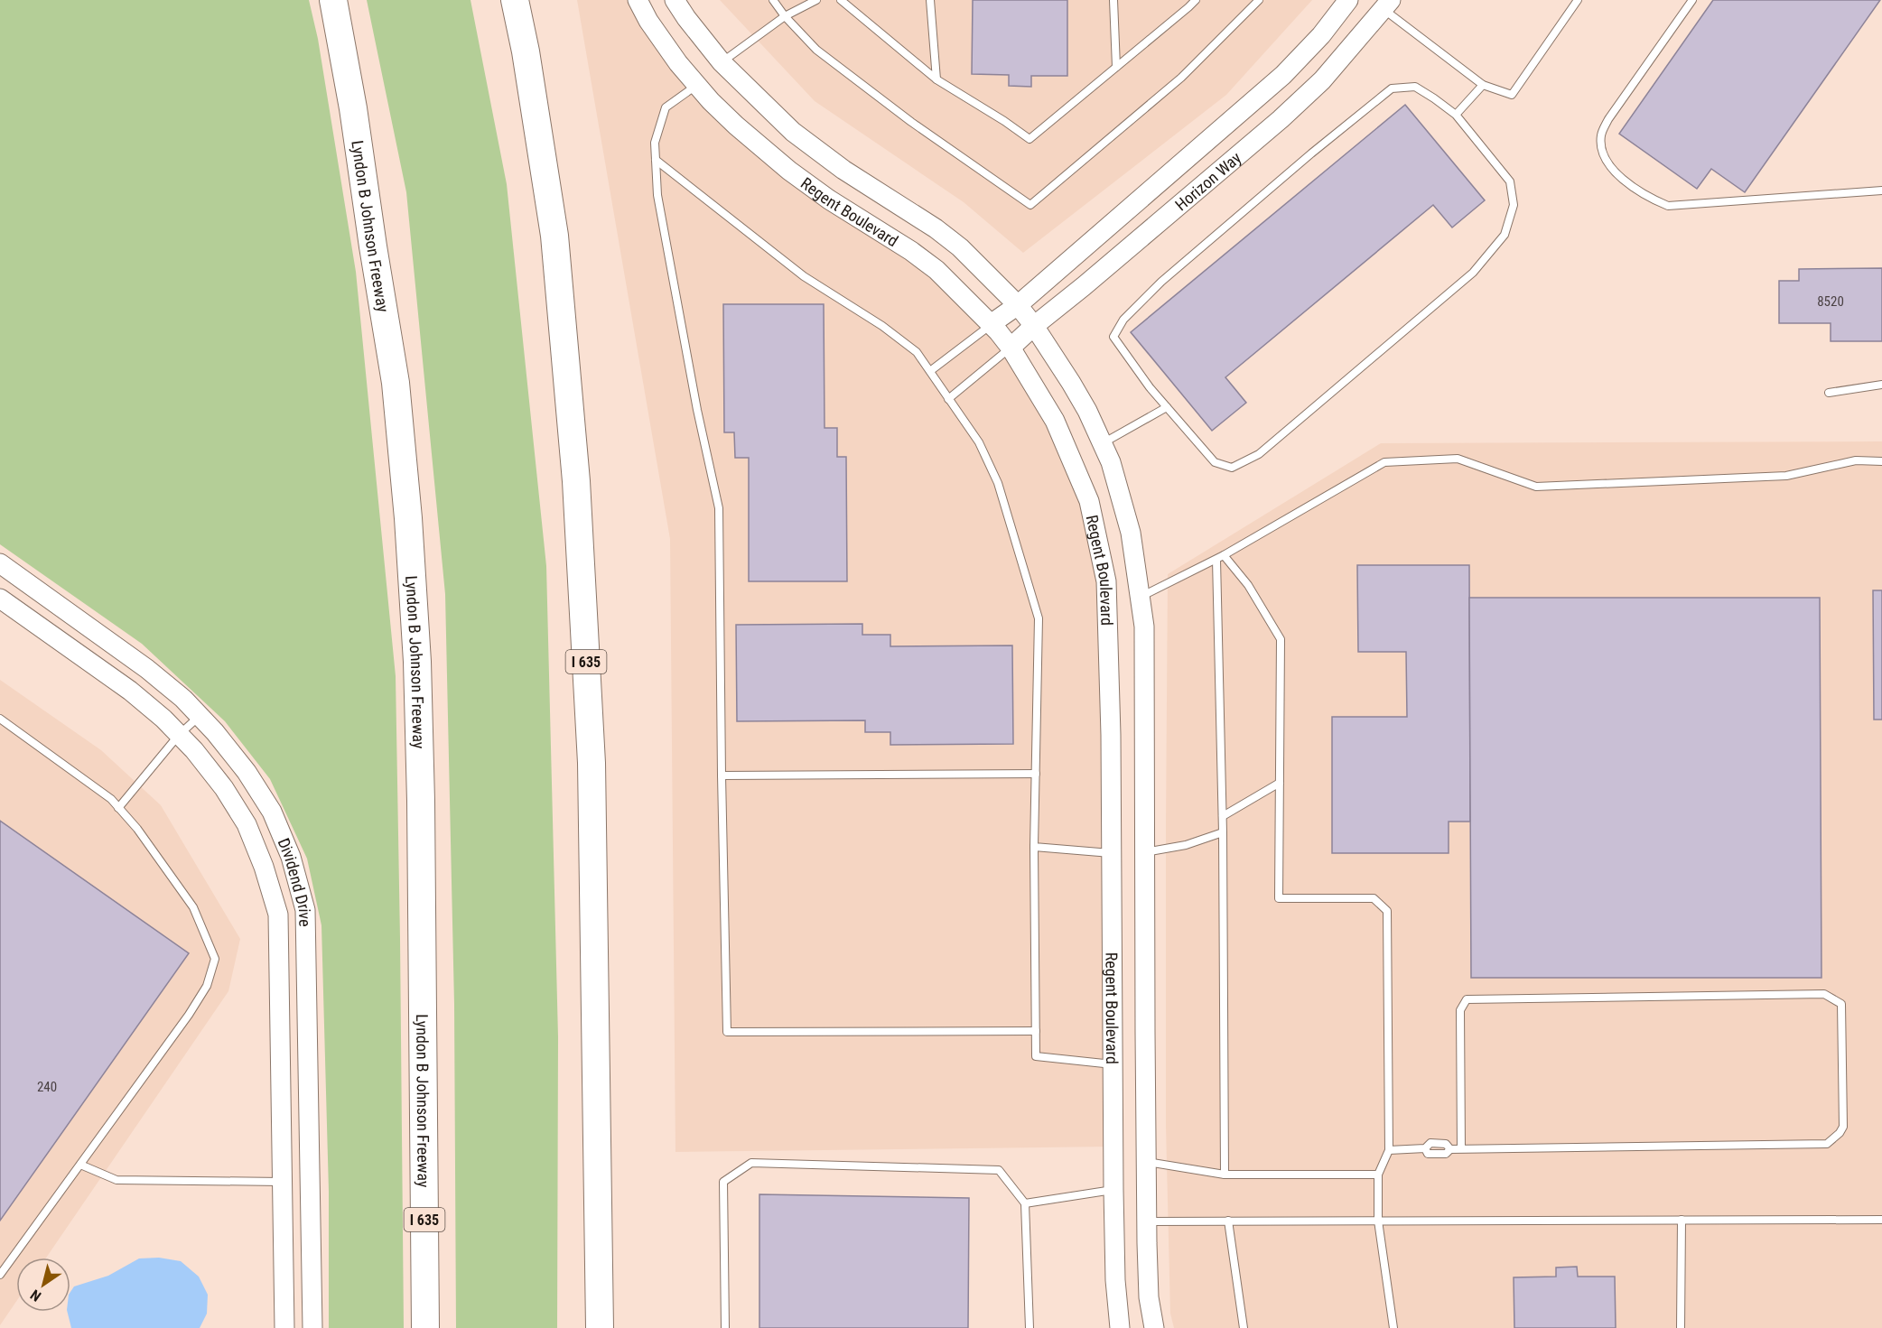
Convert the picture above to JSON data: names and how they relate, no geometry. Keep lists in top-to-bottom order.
{
  "streets": {
    "highway": ["Lyndon B Johnson Freeway", "I 635"],
    "street": ["Horizon Way", "Regent Boulevard", "Dividend Drive"]
  },
  "crossings": [
    ["Horizon Way", "Regent Boulevard"]
  ],
  "house_numbers": ["8520", "240"],
  "north": "bottom left"
}
